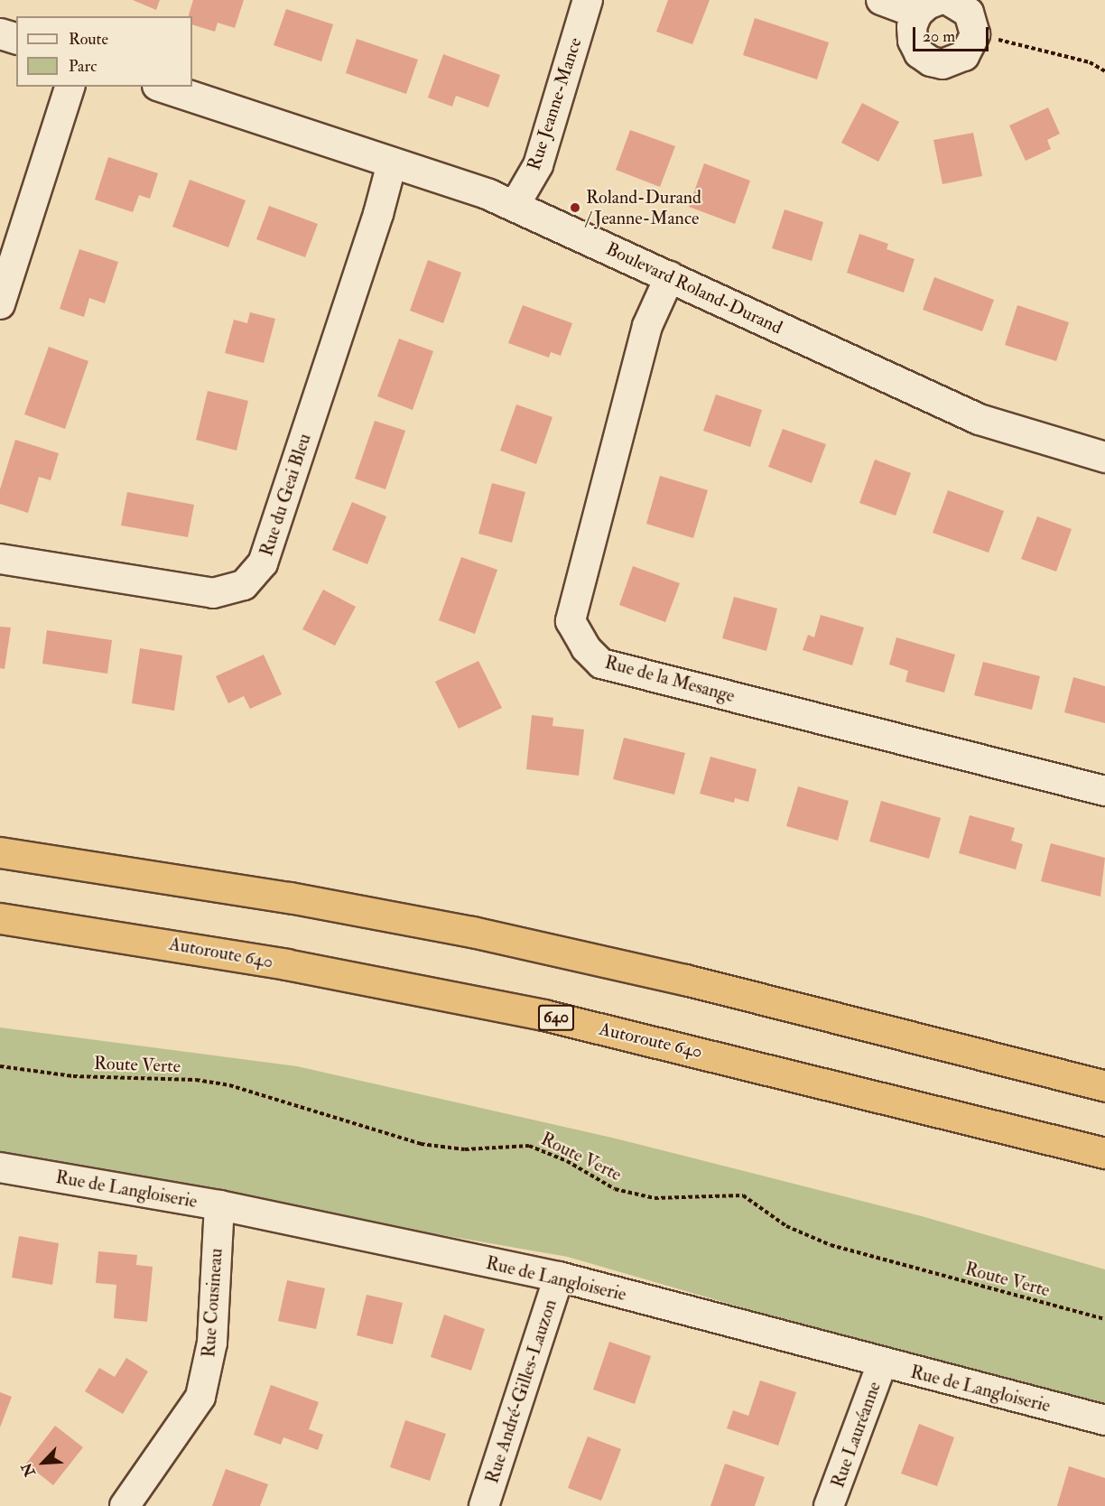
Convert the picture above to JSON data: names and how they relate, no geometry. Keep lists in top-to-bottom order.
{
  "streets": {
    "highway": ["Autoroute 640", "640"],
    "street": [
      "Rue Jeanne-Mance",
      "Boulevard Roland-Durand",
      "Rue du Geai Bleu",
      "Rue de la Mesange",
      "Rue de Langloiserie",
      "Rue Cousineau",
      "Rue André-Gilles-Lauzon",
      "Rue Lauréanne"
    ],
    "path": ["Route Verte"]
  },
  "crossings": [
    ["Rue Jeanne-Mance", "Boulevard Roland-Durand"],
    ["Boulevard Roland-Durand", "Rue du Geai Bleu"],
    ["Boulevard Roland-Durand", "Rue de la Mesange"],
    ["Rue de Langloiserie", "Rue Cousineau"],
    ["Rue de Langloiserie", "Rue André-Gilles-Lauzon"],
    ["Rue de Langloiserie", "Rue Lauréanne"]
  ],
  "places": ["Roland-Durand / Jeanne-Mance"],
  "legend": ["Route", "Parc"],
  "scale_bar": "20 m",
  "north": "bottom left"
}
